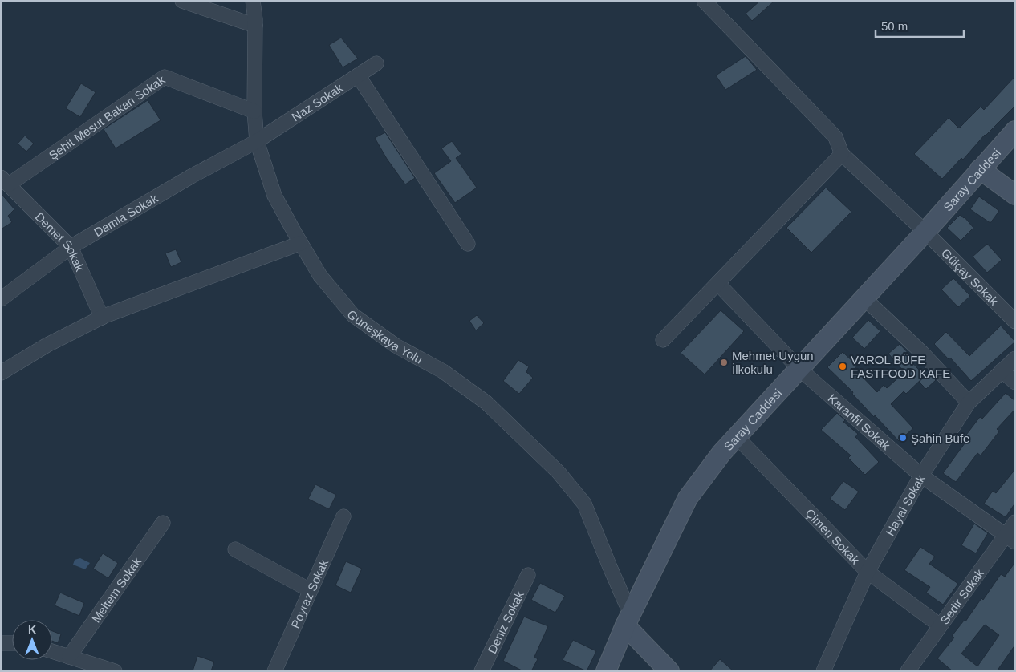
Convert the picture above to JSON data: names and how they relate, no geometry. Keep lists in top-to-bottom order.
{
  "streets": {
    "street": [
      "Naz Sokak",
      "Şehit Mesut Bakan Sokak",
      "Saray Caddesi",
      "Damla Sokak",
      "Demet Sokak",
      "Gülçay Sokak",
      "Güneşkaya Yolu",
      "Karanfil Sokak",
      "Hayal Sokak",
      "Çimen Sokak",
      "Meltem Sokak",
      "Poyraz Sokak",
      "Sedir Sokak",
      "Deniz Sokak"
    ]
  },
  "crossings": [
    ["Naz Sokak", "Damla Sokak"],
    ["Naz Sokak", "Güneşkaya Yolu"],
    ["Şehit Mesut Bakan Sokak", "Demet Sokak"],
    ["Şehit Mesut Bakan Sokak", "Güneşkaya Yolu"],
    ["Saray Caddesi", "Gülçay Sokak"],
    ["Saray Caddesi", "Güneşkaya Yolu"],
    ["Saray Caddesi", "Karanfil Sokak"],
    ["Saray Caddesi", "Çimen Sokak"],
    ["Damla Sokak", "Demet Sokak"],
    ["Damla Sokak", "Güneşkaya Yolu"],
    ["Karanfil Sokak", "Hayal Sokak"],
    ["Karanfil Sokak", "Sedir Sokak"],
    ["Hayal Sokak", "Çimen Sokak"],
    ["Çimen Sokak", "Sedir Sokak"]
  ],
  "places": ["Mehmet Uygun İlkokulu", "VAROL BÜFE FASTFOOD KAFE", "Şahin Büfe"],
  "scale_bar": "50 m",
  "north": "top"
}
